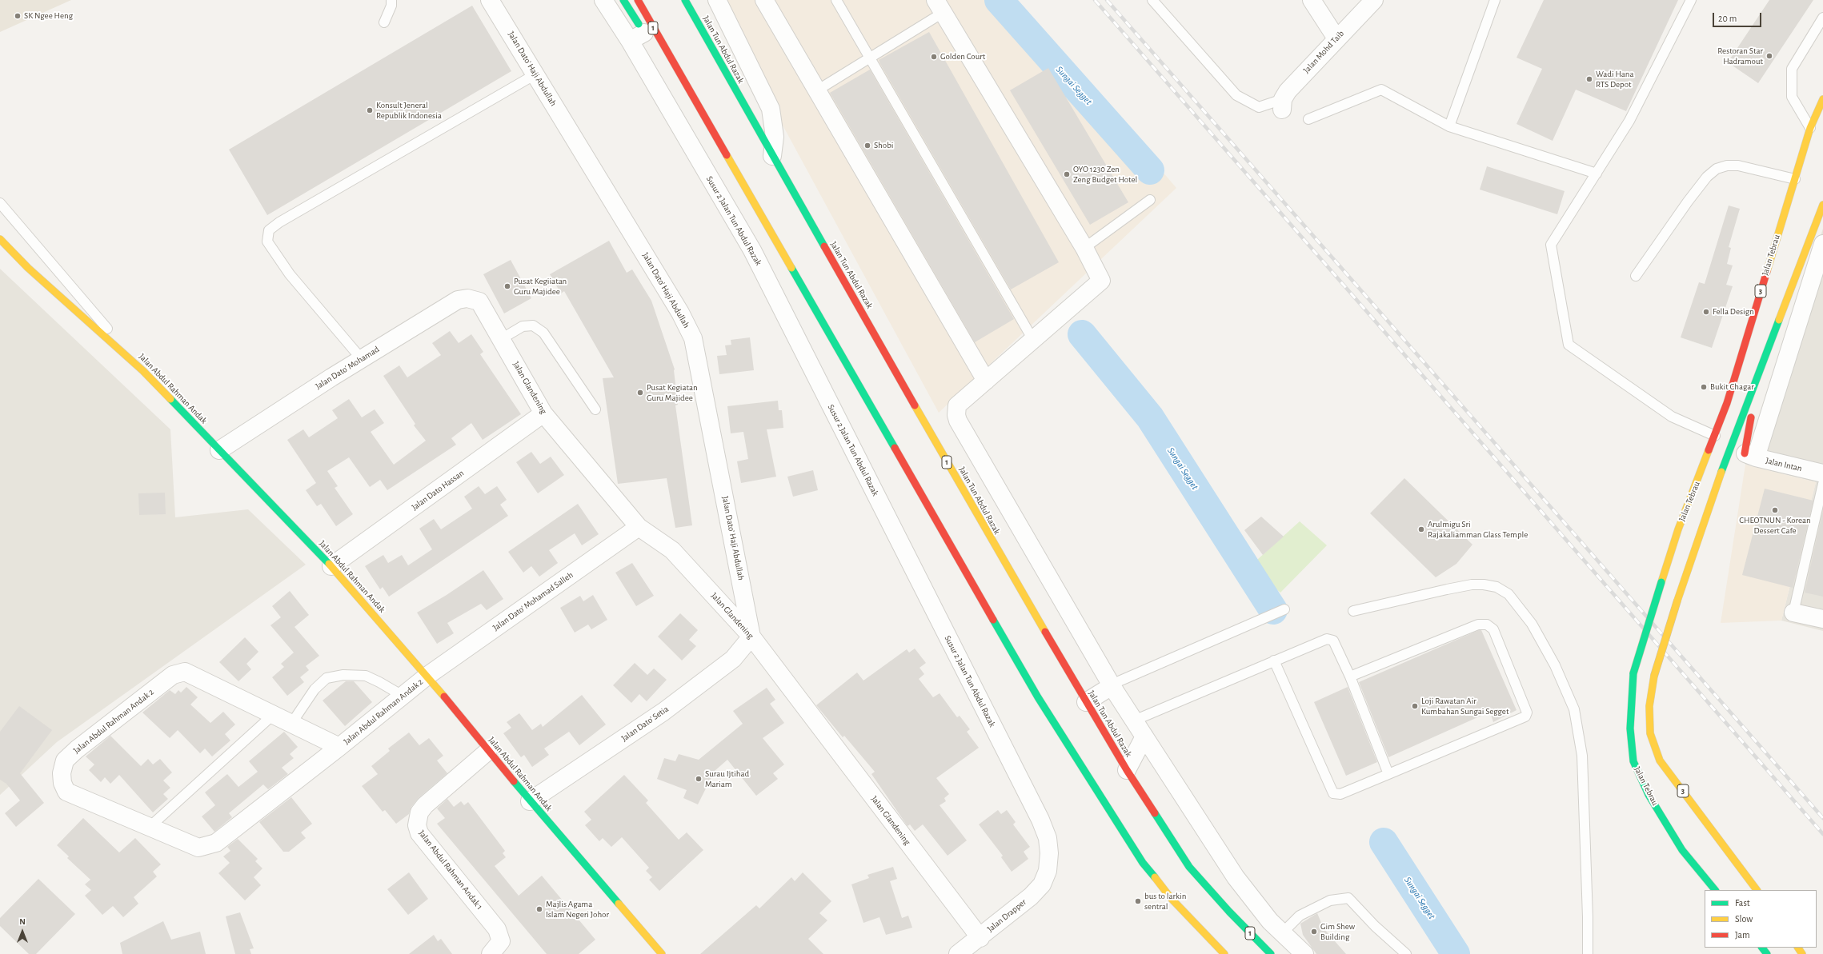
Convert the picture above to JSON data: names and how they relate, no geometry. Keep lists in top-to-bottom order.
{
  "streets": {
    "main road": [
      "1",
      "Jalan Tun Abdul Razak",
      "Jalan Tebrau",
      "3",
      "Jalan Abdul Rahman Andak"
    ],
    "street": [
      "Jalan Mohd Taib",
      "Jalan Dato' Haji Abdullah",
      "Susur 2 Jalan Tun Abdul Razak",
      "Jalan Dato' Mohamad",
      "Jalan Glandening",
      "Jalan Intan",
      "Jalan Dato Hassan",
      "Jalan Dato' Mohamad Salleh",
      "Jalan Abdul Rahman Andak 2",
      "Jalan Dato’ Setia",
      "Jalan Abdul Rahman Andak 1",
      "Jalan Drapper"
    ]
  },
  "crossings": [
    ["Jalan Dato' Haji Abdullah", "Jalan Glandening"],
    ["Jalan Dato' Haji Abdullah", "Jalan Dato’ Setia"],
    ["Susur 2 Jalan Tun Abdul Razak", "Jalan Drapper"],
    ["Jalan Dato' Mohamad", "Jalan Glandening"],
    ["Jalan Dato' Mohamad", "Jalan Abdul Rahman Andak"],
    ["Jalan Glandening", "Jalan Dato Hassan"],
    ["Jalan Glandening", "Jalan Dato' Mohamad Salleh"],
    ["Jalan Glandening", "Jalan Dato’ Setia"],
    ["Jalan Glandening", "Jalan Drapper"],
    ["Jalan Abdul Rahman Andak", "Jalan Dato Hassan"],
    ["Jalan Abdul Rahman Andak", "Jalan Dato' Mohamad Salleh"],
    ["Jalan Abdul Rahman Andak", "Jalan Abdul Rahman Andak 2"],
    ["Jalan Abdul Rahman Andak", "Jalan Dato’ Setia"],
    ["Jalan Abdul Rahman Andak", "Jalan Abdul Rahman Andak 1"],
    ["Jalan Dato' Mohamad Salleh", "Jalan Abdul Rahman Andak 2"]
  ],
  "water": ["Sungai Segget"],
  "places": [
    "SK Ngee Heng",
    "Restoran Star Hadramout",
    "Golden Court",
    "Wadi Hana RTS Depot",
    "Konsult Jeneral Republik Indonesia",
    "Shobi",
    "OYO 1230 Zen Zeng Budget Hotel",
    "Pusat Kegiiatan Guru Majidee",
    "Fella Design",
    "Bukit Chagar",
    "Pusat Kegiatan Guru Majidee",
    "CHEOTNUN - Korean Dessert Cafe",
    "Arulmigu Sri Rajakaliamman Glass Temple",
    "Loji Rawatan Air Kumbahan Sungai Segget",
    "Surau Ijtihad Mariam",
    "bus to larkin sentral",
    "Majlis Agama Islam Negeri Johor",
    "Gim Shew Building"
  ],
  "legend": ["Fast", "Slow", "Jam"],
  "scale_bar": "20 m",
  "north": "top"
}
